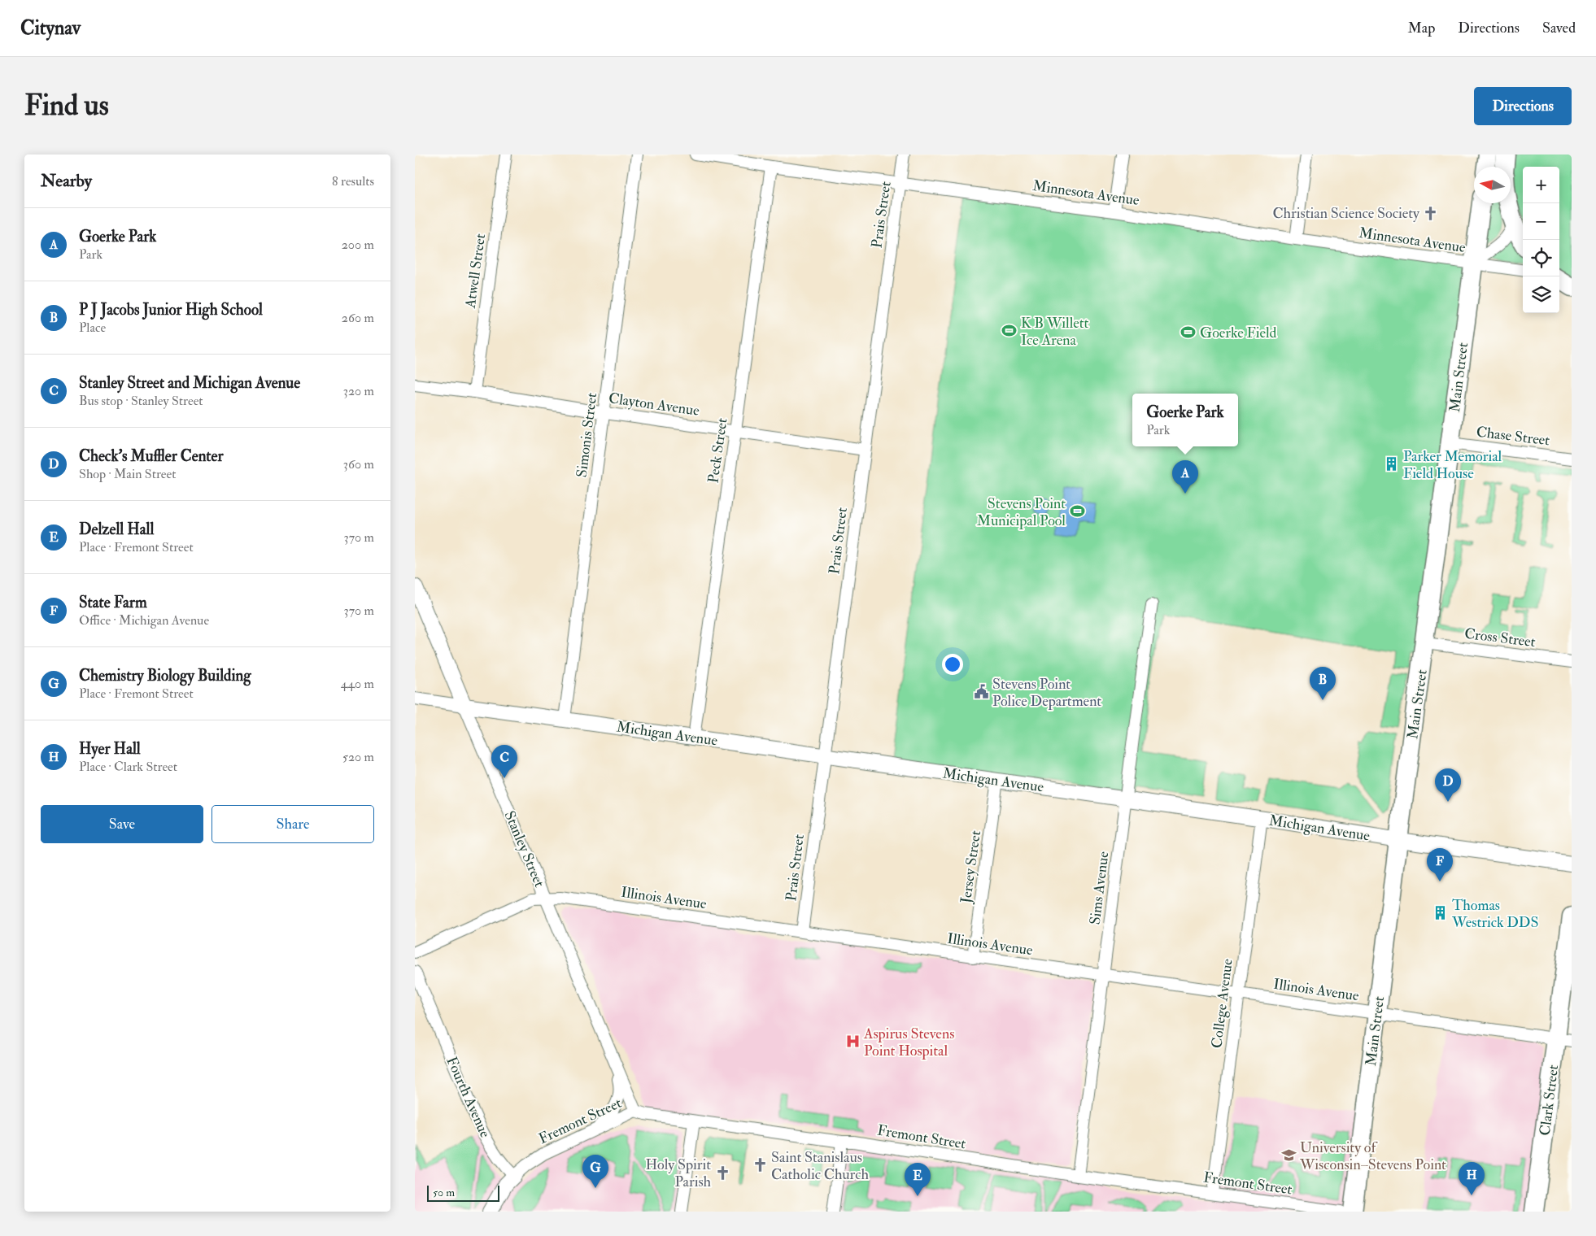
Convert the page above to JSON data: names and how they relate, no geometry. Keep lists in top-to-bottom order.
{
  "streets": {
    "main road": ["Main Street", "Clark Street"],
    "street": [
      "Minnesota Avenue",
      "Prais Street",
      "Atwell Street",
      "Clayton Avenue",
      "Simonis Street",
      "Chase Street",
      "Peck Street",
      "Cross Street",
      "Michigan Avenue",
      "Stanley Street",
      "Jersey Street",
      "Sims Avenue",
      "Illinois Avenue",
      "College Avenue",
      "Fourth Avenue",
      "Fremont Street"
    ]
  },
  "crossings": [
    ["Minnesota Avenue", "Prais Street"],
    ["Minnesota Avenue", "Main Street"],
    ["Minnesota Avenue", "Peck Street"],
    ["Prais Street", "Clayton Avenue"],
    ["Prais Street", "Michigan Avenue"],
    ["Prais Street", "Illinois Avenue"],
    ["Atwell Street", "Clayton Avenue"],
    ["Main Street", "Chase Street"],
    ["Main Street", "Cross Street"],
    ["Main Street", "Michigan Avenue"],
    ["Main Street", "Illinois Avenue"],
    ["Clayton Avenue", "Simonis Street"],
    ["Clayton Avenue", "Peck Street"],
    ["Simonis Street", "Michigan Avenue"],
    ["Peck Street", "Michigan Avenue"],
    ["Michigan Avenue", "Stanley Street"],
    ["Michigan Avenue", "Jersey Street"],
    ["Michigan Avenue", "Sims Avenue"],
    ["Michigan Avenue", "College Avenue"],
    ["Stanley Street", "Illinois Avenue"],
    ["Stanley Street", "Fremont Street"],
    ["Jersey Street", "Illinois Avenue"],
    ["Sims Avenue", "Illinois Avenue"],
    ["Sims Avenue", "Fremont Street"],
    ["Illinois Avenue", "College Avenue"],
    ["Illinois Avenue", "Clark Street"],
    ["College Avenue", "Fremont Street"],
    ["Fourth Avenue", "Fremont Street"]
  ],
  "places": {
    "church": ["Christian Science Society", "Saint Stanislaus Catholic Church", "Holy Spirit Parish"],
    "sports": ["K B Willett Ice Arena", "Goerke Field", "Stevens Point Municipal Pool"],
    "building": ["Parker Memorial Field House", "Thomas Westrick DDS"],
    "public building": ["Stevens Point Police Department"],
    "hospital": ["Aspirus Stevens Point Hospital"],
    "school or university": ["University of Wisconsin–Stevens Point"]
  },
  "scale_bar": "50 m",
  "north": "left",
  "page": {
    "header": "Citynav",
    "nav": ["Map", "Directions", "Saved"],
    "buttons": [
      "Directions",
      ["Save", "Share"]
    ],
    "title": "Find us",
    "heading": ["Nearby", "8 results"],
    "map_buttons": ["+", "−"],
    "list": [
      {
        "mark": "A",
        "name": "Goerke Park",
        "note": "Park",
        "value": "200 m"
      },
      {
        "mark": "B",
        "name": "P J Jacobs Junior High School",
        "note": "Place",
        "value": "260 m"
      },
      {
        "mark": "C",
        "name": "Stanley Street and Michigan Avenue",
        "note": "Bus stop · Stanley Street",
        "value": "320 m"
      },
      {
        "mark": "D",
        "name": "Check's Muffler Center",
        "note": "Shop · Main Street",
        "value": "360 m"
      },
      {
        "mark": "E",
        "name": "Delzell Hall",
        "note": "Place · Fremont Street",
        "value": "370 m"
      },
      {
        "mark": "F",
        "name": "State Farm",
        "note": "Office · Michigan Avenue",
        "value": "370 m"
      },
      {
        "mark": "G",
        "name": "Chemistry Biology Building",
        "note": "Place · Fremont Street",
        "value": "440 m"
      },
      {
        "mark": "H",
        "name": "Hyer Hall",
        "note": "Place · Clark Street",
        "value": "520 m"
      }
    ],
    "popup": ["Goerke Park", "Park"],
    "pins": [
      "A",
      "B",
      "C",
      "D",
      "F",
      "G",
      "H",
      "E"
    ],
    "scale": "50 m"
  }
}
